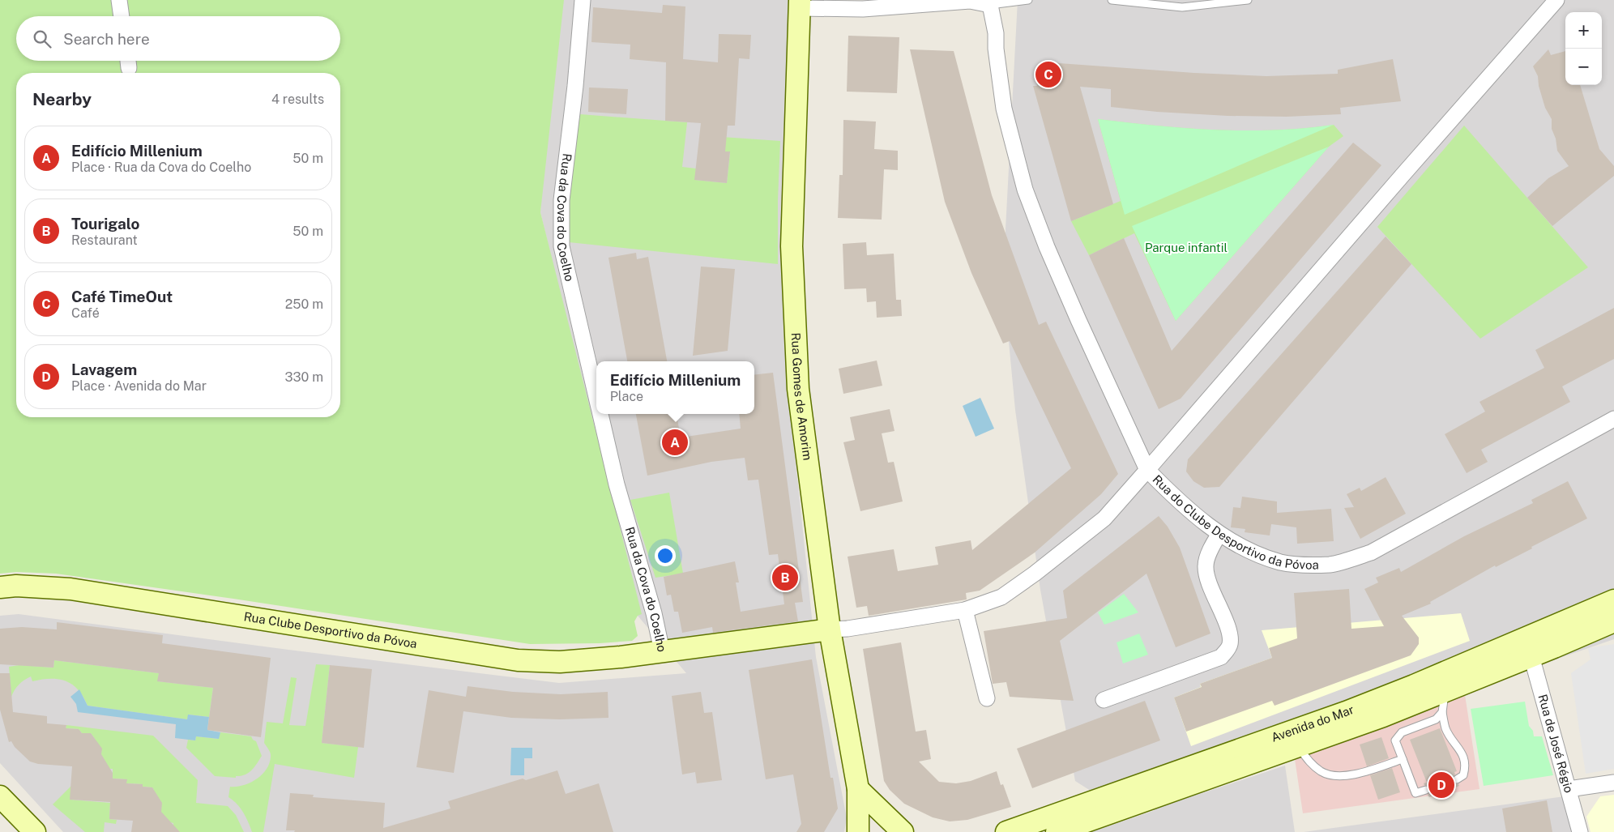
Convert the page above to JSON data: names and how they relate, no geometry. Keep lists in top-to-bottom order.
{
  "streets": {
    "main road": [
      "Rua da Cova do Coelho",
      "Rua Gomes de Amorim",
      "Rua Clube Desportivo da Póvoa",
      "Avenida do Mar"
    ],
    "street": ["Rua do Clube Desportivo da Póvoa", "Rua de José Régio"]
  },
  "crossings": [
    ["Rua da Cova do Coelho", "Rua Gomes de Amorim"],
    ["Rua da Cova do Coelho", "Rua do Clube Desportivo da Póvoa"],
    ["Rua da Cova do Coelho", "Rua Clube Desportivo da Póvoa"],
    ["Rua Gomes de Amorim", "Rua do Clube Desportivo da Póvoa"],
    ["Avenida do Mar", "Rua de José Régio"]
  ],
  "parks": ["Parque infantil"],
  "page": {
    "map_buttons": ["+", "−"],
    "search": "Search here",
    "pins": [
      "C",
      "A",
      "B",
      "D"
    ],
    "heading": ["Nearby", "4 results"],
    "list": [
      {
        "mark": "A",
        "name": "Edifício Millenium",
        "note": "Place · Rua da Cova do Coelho",
        "value": "50 m"
      },
      {
        "mark": "B",
        "name": "Tourigalo",
        "note": "Restaurant",
        "value": "50 m"
      },
      {
        "mark": "C",
        "name": "Café TimeOut",
        "note": "Café",
        "value": "250 m"
      },
      {
        "mark": "D",
        "name": "Lavagem",
        "note": "Place · Avenida do Mar",
        "value": "330 m"
      }
    ],
    "popup": ["Edifício Millenium", "Place"]
  }
}
